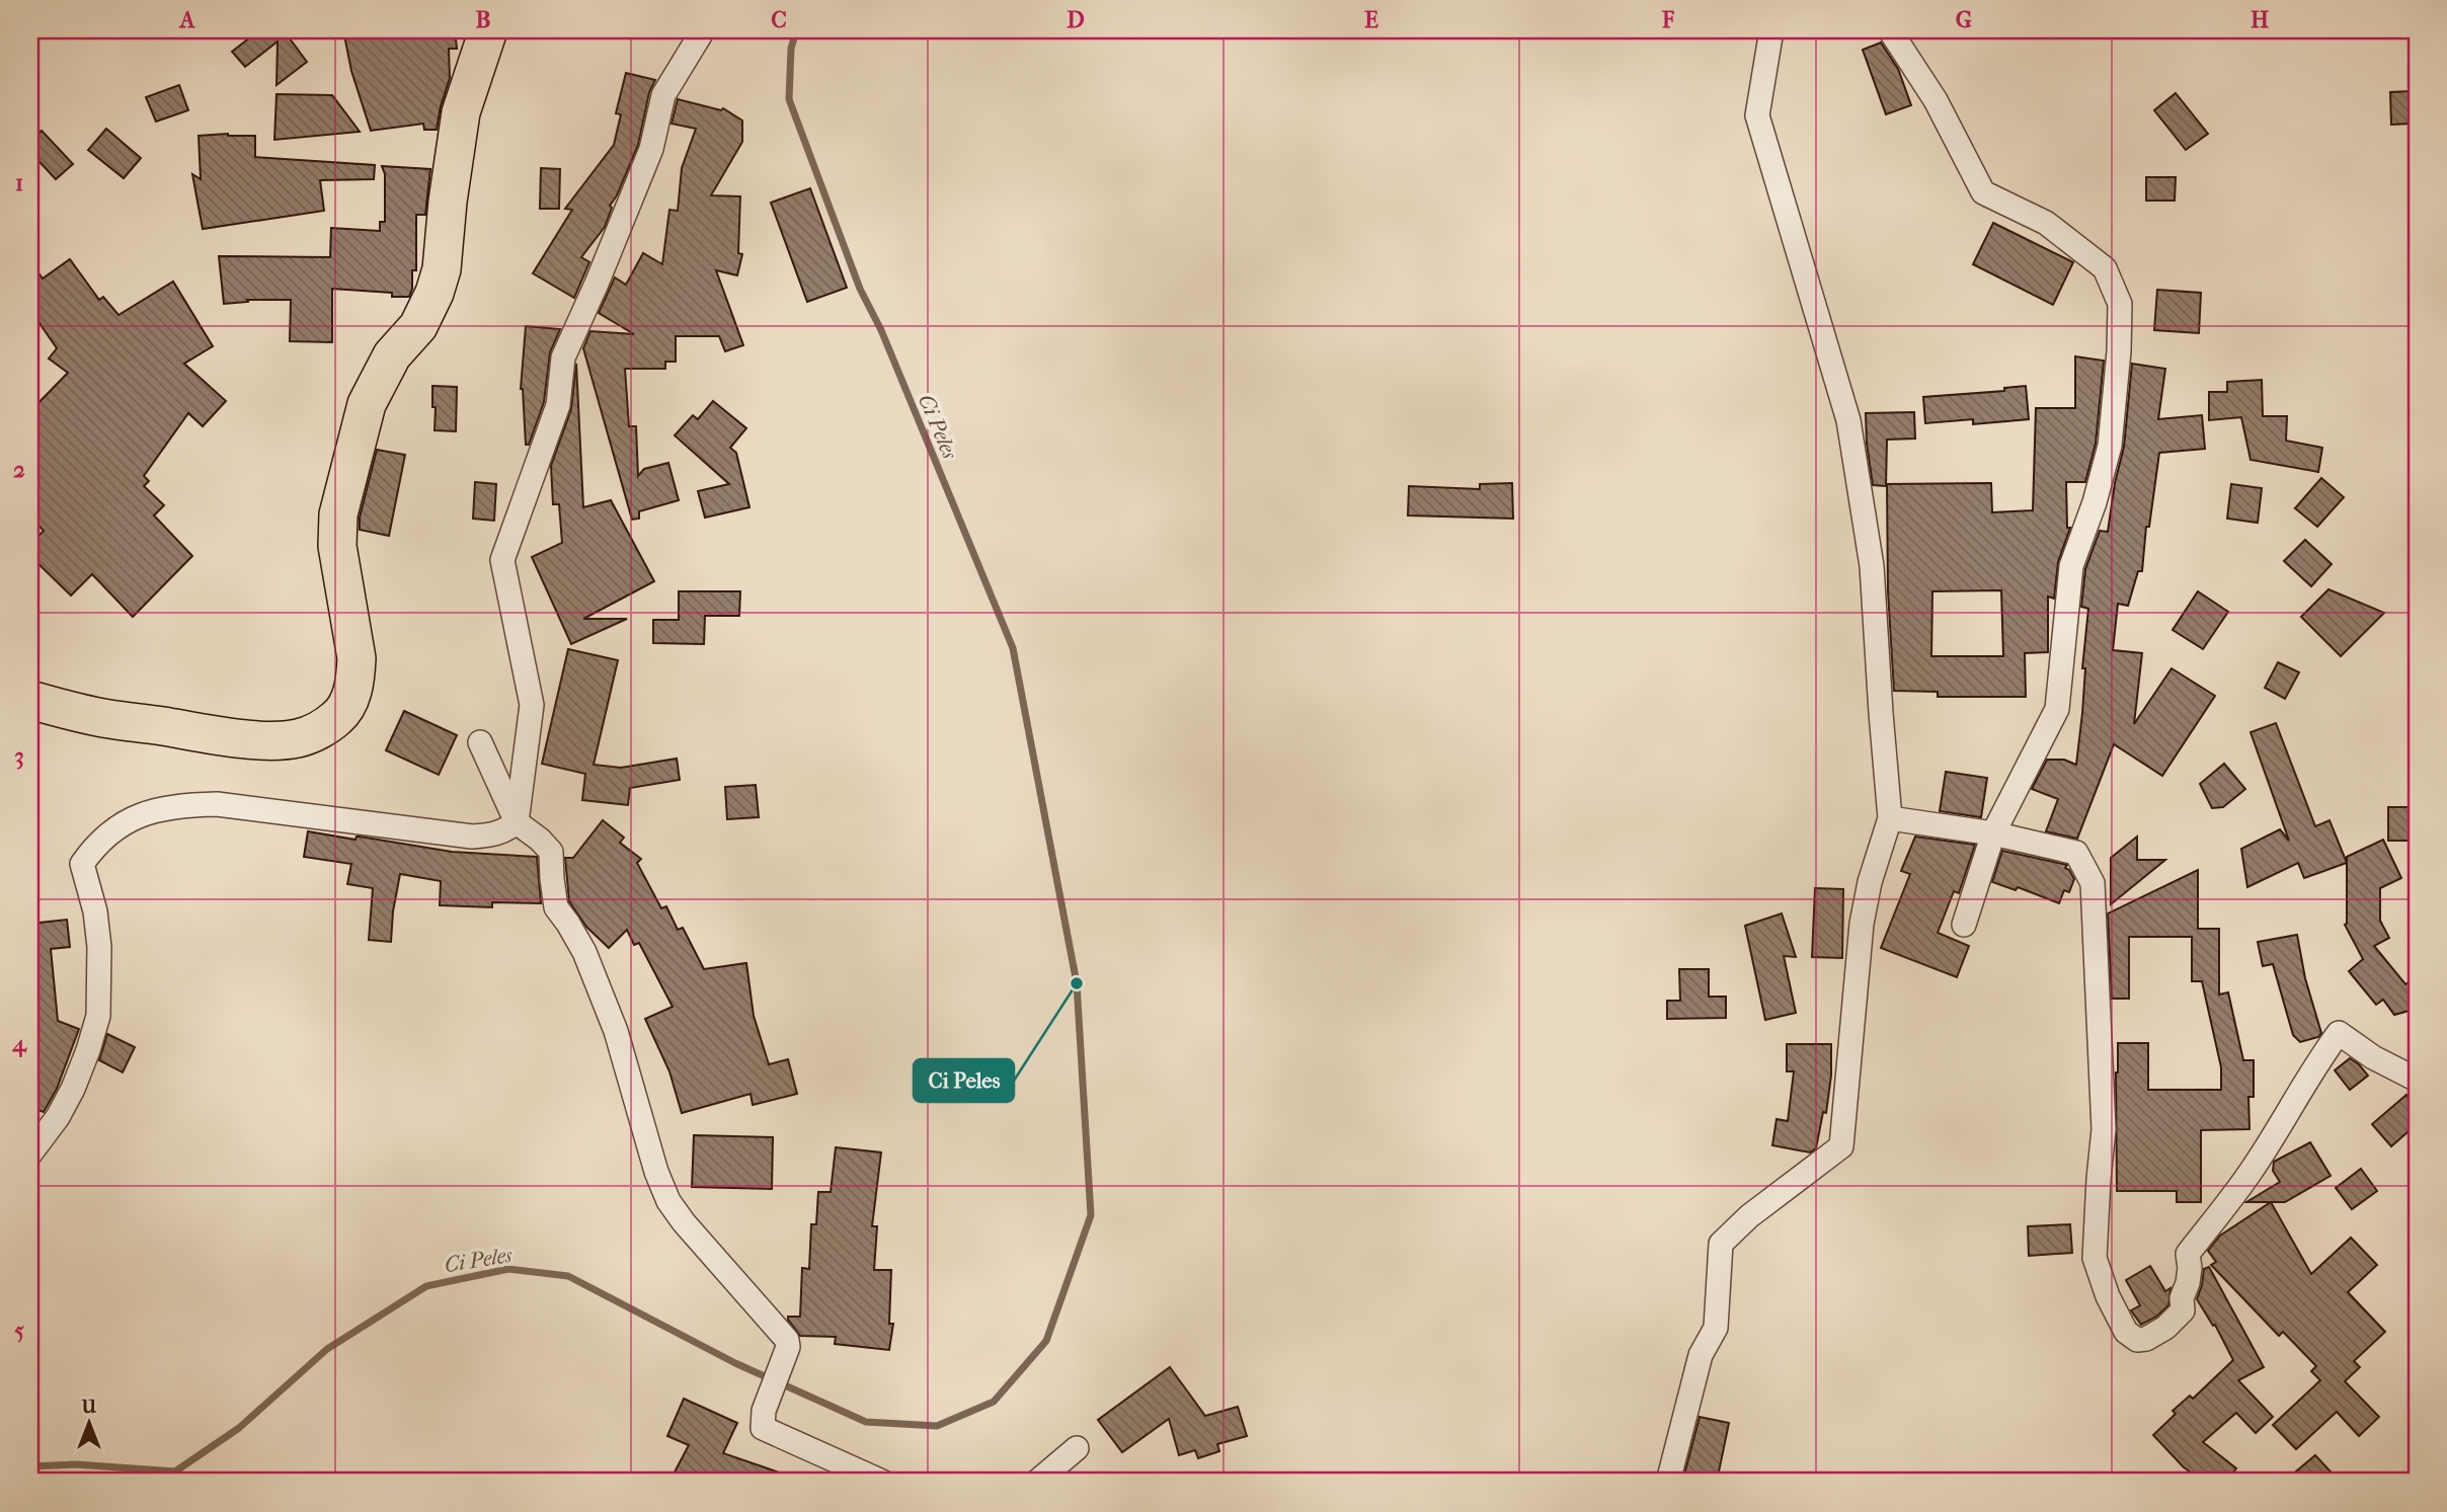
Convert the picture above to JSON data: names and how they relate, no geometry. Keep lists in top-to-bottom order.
{
  "water": ["Ci Peles"],
  "places": ["Ci Peles"],
  "north": "top",
  "grid": {
    "columns": [
      "A",
      "B",
      "C",
      "D",
      "E",
      "F",
      "G",
      "H"
    ],
    "rows": [
      "1",
      "2",
      "3",
      "4",
      "5"
    ]
  }
}
